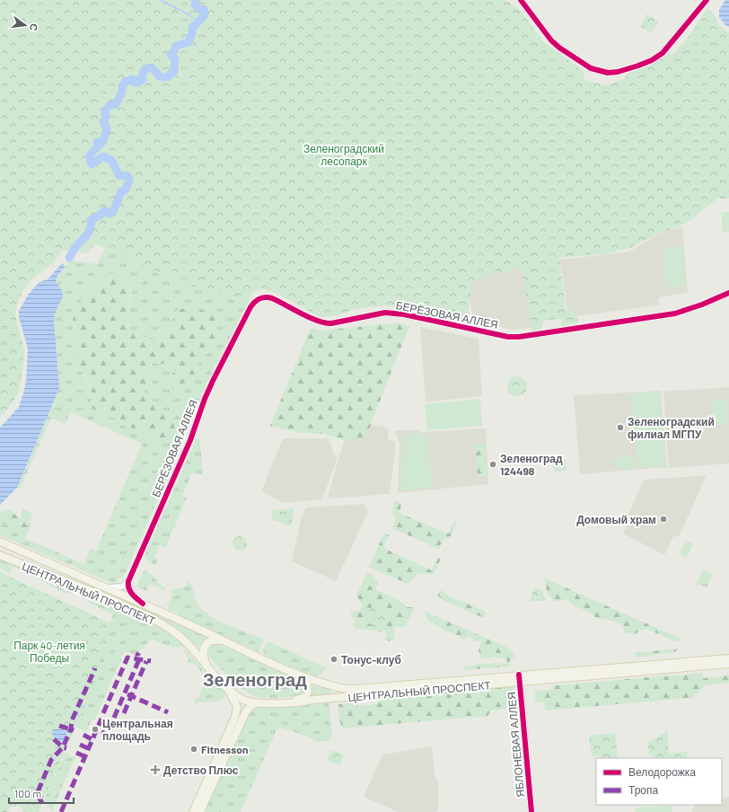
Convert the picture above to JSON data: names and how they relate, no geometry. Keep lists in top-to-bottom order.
{
  "streets": {
    "main road": ["ЦЕНТРАЛЬНЫЙ ПРОСПЕКТ"],
    "street": ["БЕРЁЗОВАЯ АЛЛЕЯ", "ЯБЛОНЕВАЯ АЛЛЕЯ"]
  },
  "crossings": [
    ["ЦЕНТРАЛЬНЫЙ ПРОСПЕКТ", "ЯБЛОНЕВАЯ АЛЛЕЯ"]
  ],
  "districts": ["Зеленоград"],
  "parks": ["Зеленоградский лесопарк", "Парк 40-летия Победы"],
  "places": {
    "other": [
      "Зеленоградский филиал МГПУ",
      "Зеленоград 124498",
      "Домовый храм",
      "Тонус-клуб",
      "Центральная площадь",
      "Fitnesson"
    ],
    "health": ["Детство Плюс"]
  },
  "legend": ["Велодорожка", "Тропа"],
  "scale_bar": "100 m",
  "north": "right"
}
